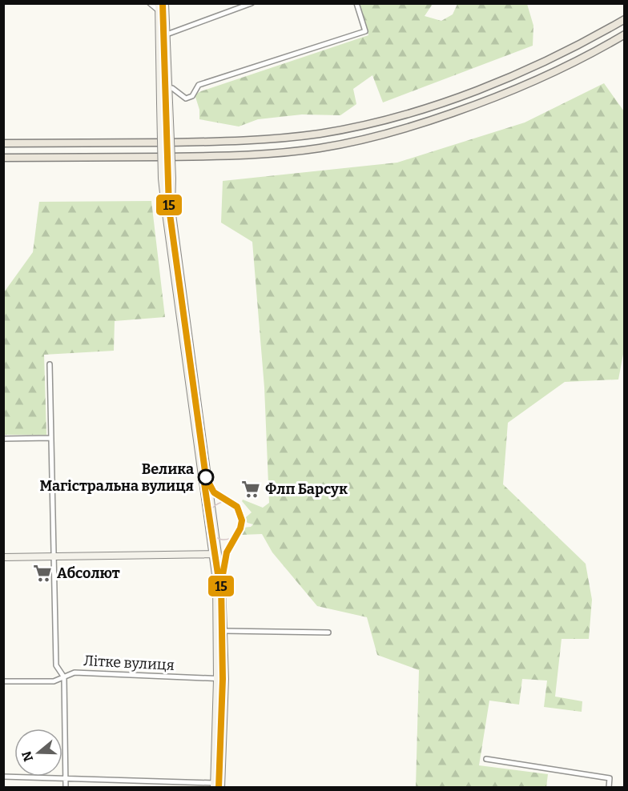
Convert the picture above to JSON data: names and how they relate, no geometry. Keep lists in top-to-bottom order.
{
  "streets": {
    "street": ["Літке вулиця"]
  },
  "places": {
    "other": ["Велика Магістральна вулиця"],
    "supermarket": ["Флп Барсук", "Абсолют"]
  },
  "lines": ["transit line 15"],
  "north": "left"
}
